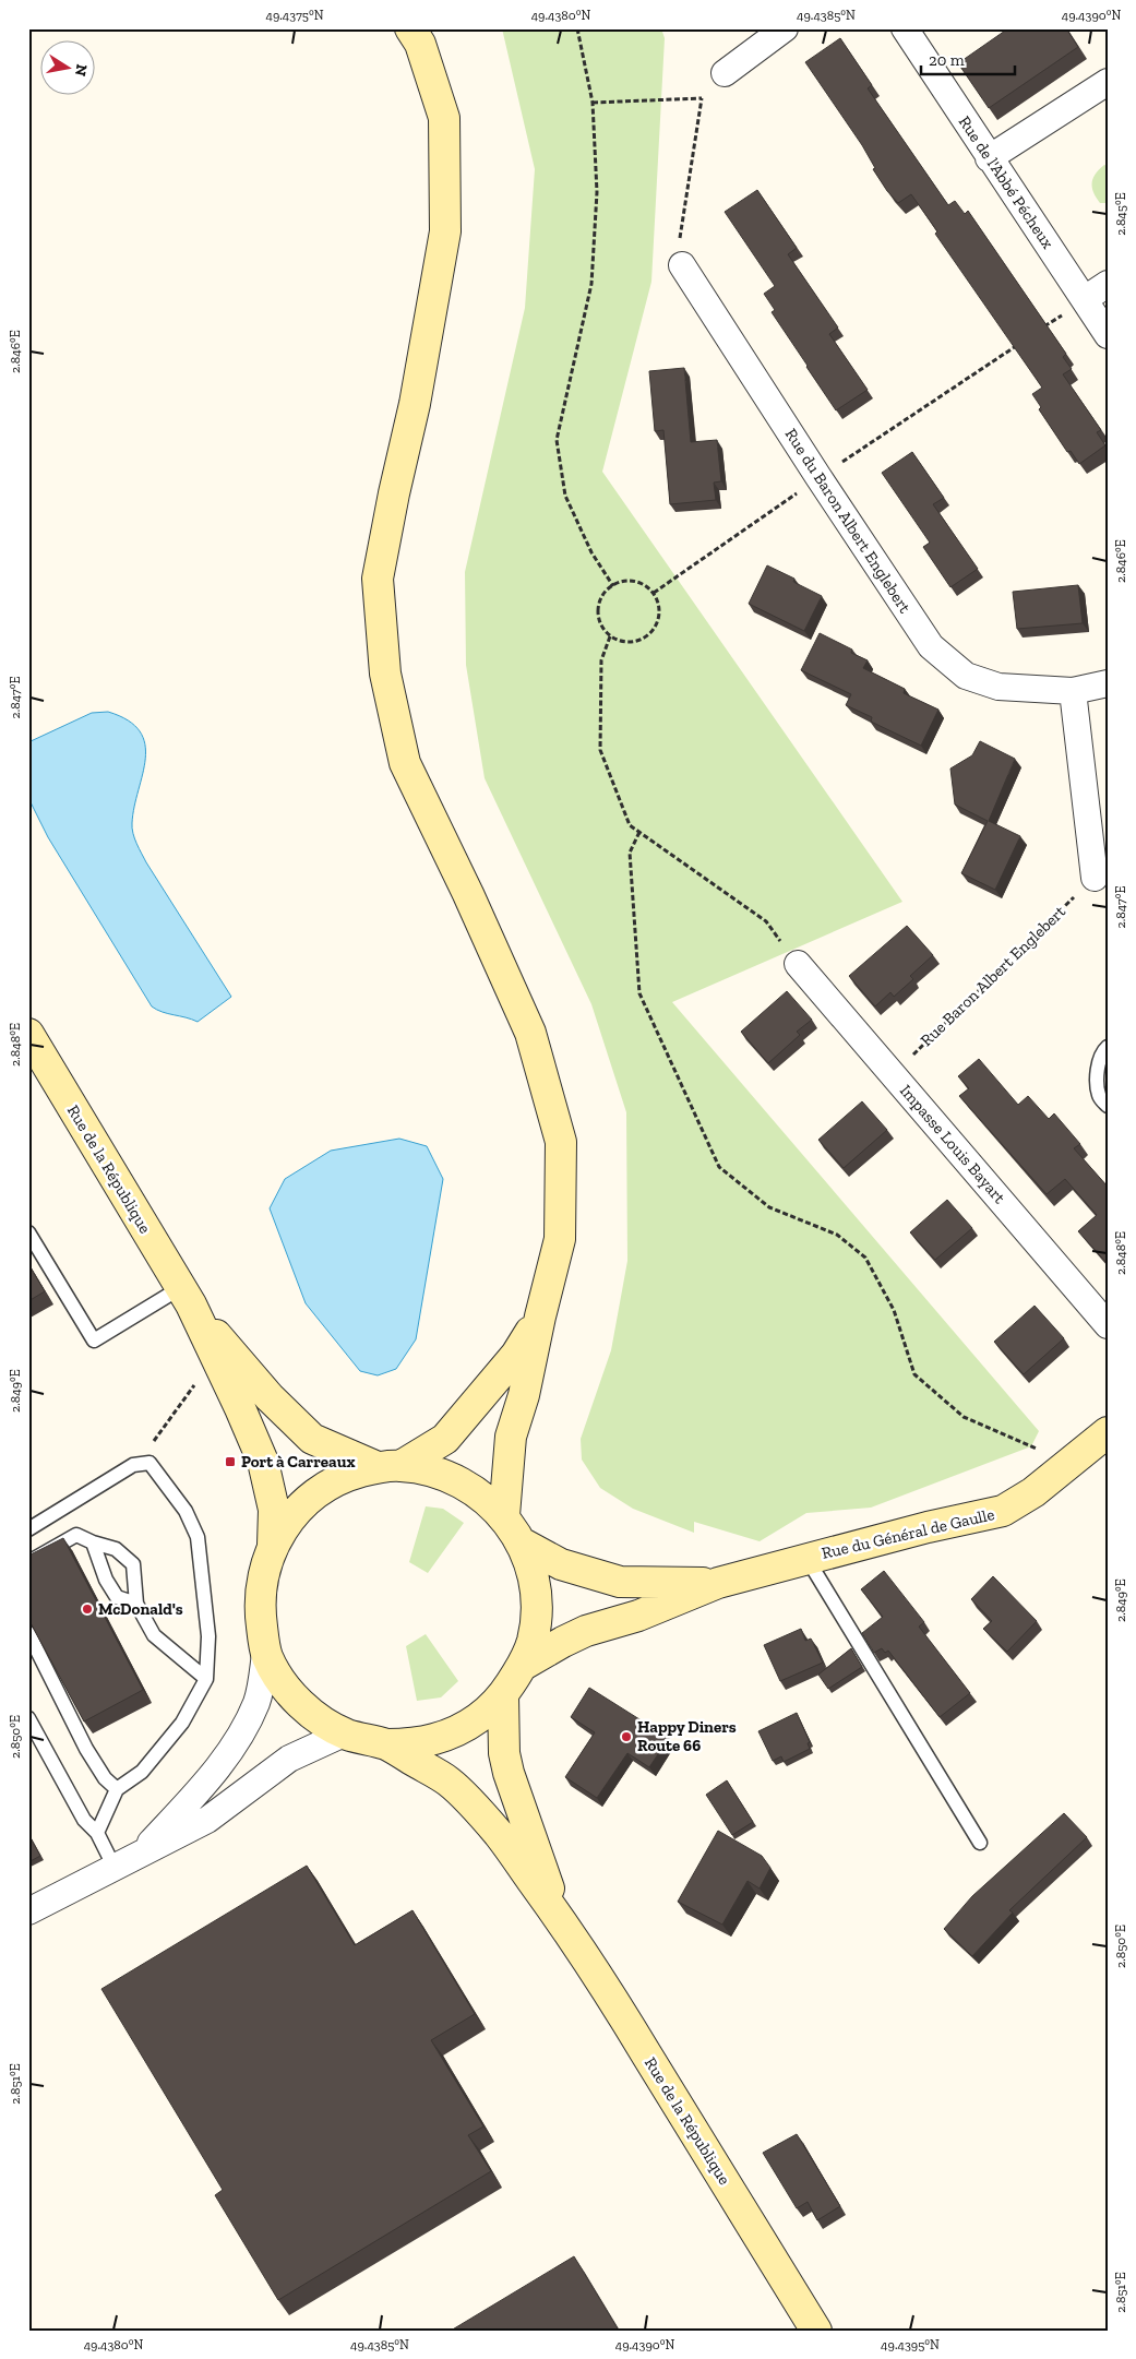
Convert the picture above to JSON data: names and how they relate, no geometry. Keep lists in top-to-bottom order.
{
  "streets": {
    "main road": ["Rue de la République", "Rue du Général de Gaulle"],
    "street": ["Rue de l'Abbé Pécheux", "Rue du Baron Albert Englebert", "Impasse Louis Bayart"],
    "path": ["Rue Baron Albert Englebert"]
  },
  "crossings": [
    ["Rue Baron Albert Englebert", "Impasse Louis Bayart"]
  ],
  "places": {
    "transit": ["Port à Carreaux"],
    "other": ["McDonald's", "Happy Diners Route 66"]
  },
  "scale_bar": "20 m",
  "north": "right",
  "coordinates": [
    "49.4375°N",
    "49.4380°N",
    "49.4385°N",
    "49.4390°N",
    "2.845°E",
    "2.846°E",
    "2.847°E",
    "2.848°E",
    "2.849°E",
    "2.850°E",
    "2.851°E",
    "49.4395°N"
  ]
}
